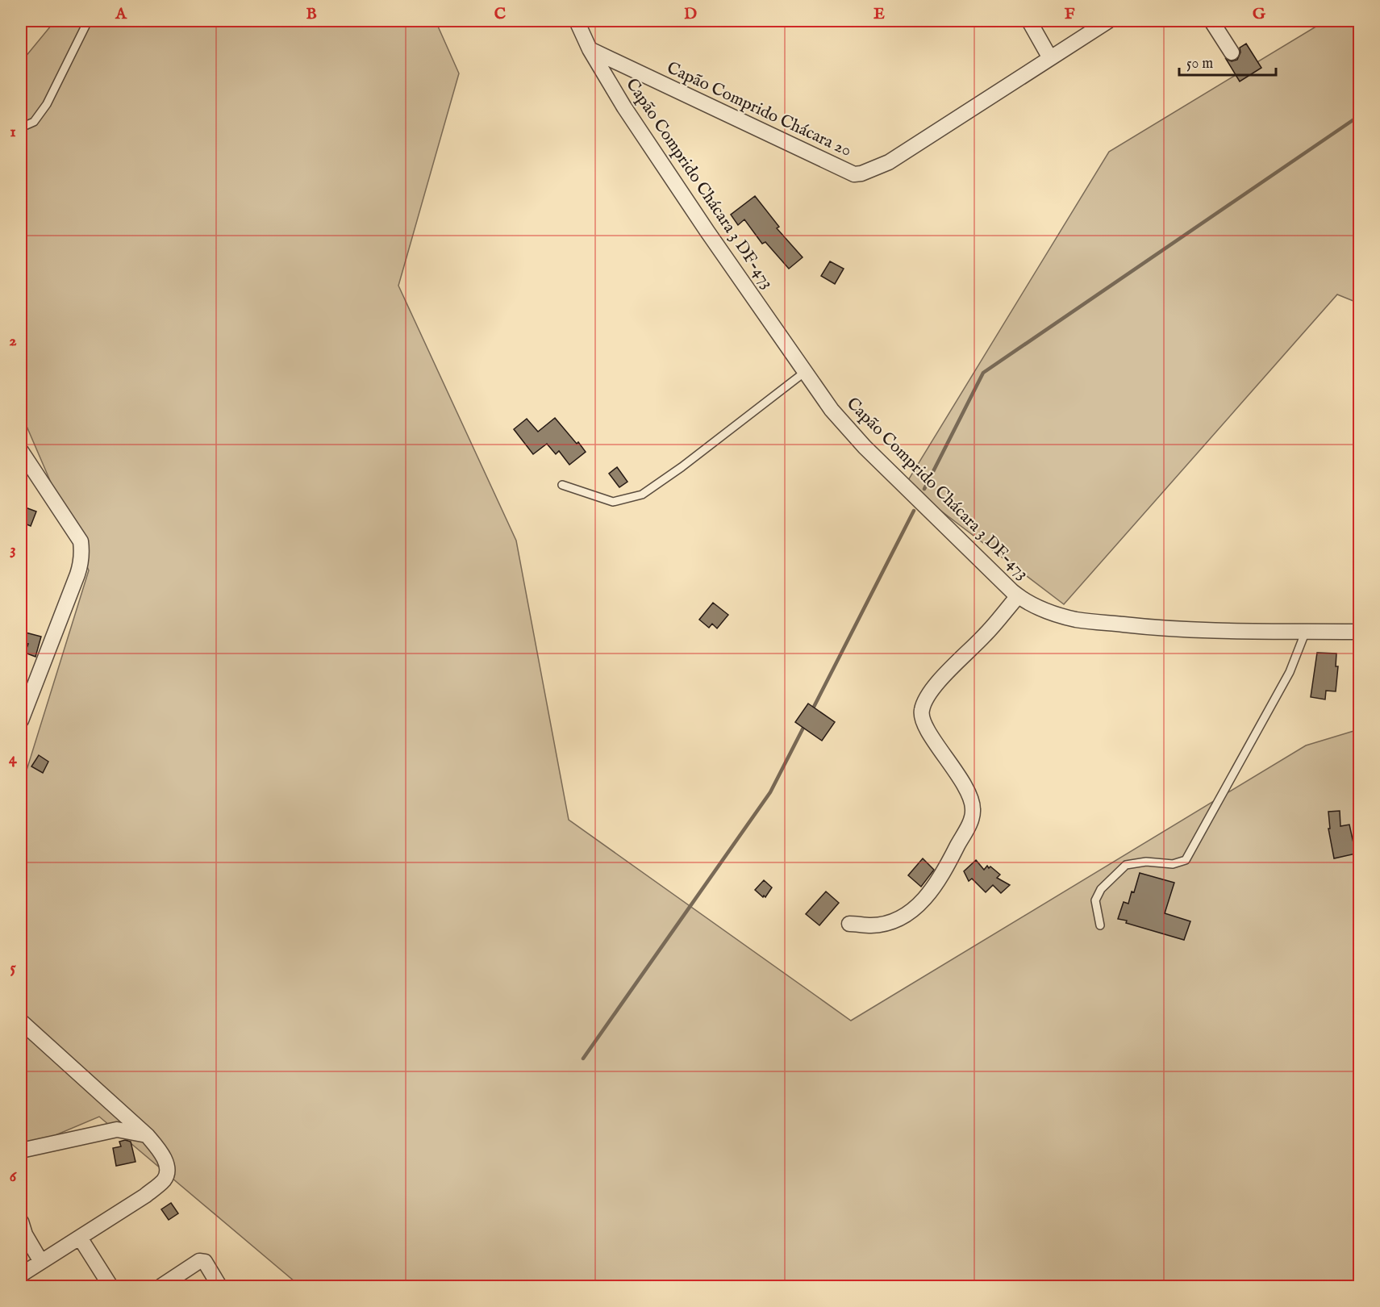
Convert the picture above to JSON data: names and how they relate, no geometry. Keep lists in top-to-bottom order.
{
  "streets": {
    "street": ["Capão Comprido Chácara 20", "Capão Comprido Chácara 3 DF-473"]
  },
  "crossings": [
    ["Capão Comprido Chácara 20", "Capão Comprido Chácara 3 DF-473"]
  ],
  "scale_bar": "50 m",
  "grid": {
    "columns": [
      "A",
      "B",
      "C",
      "D",
      "E",
      "F",
      "G"
    ],
    "rows": [
      "1",
      "2",
      "3",
      "4",
      "5",
      "6"
    ]
  }
}
